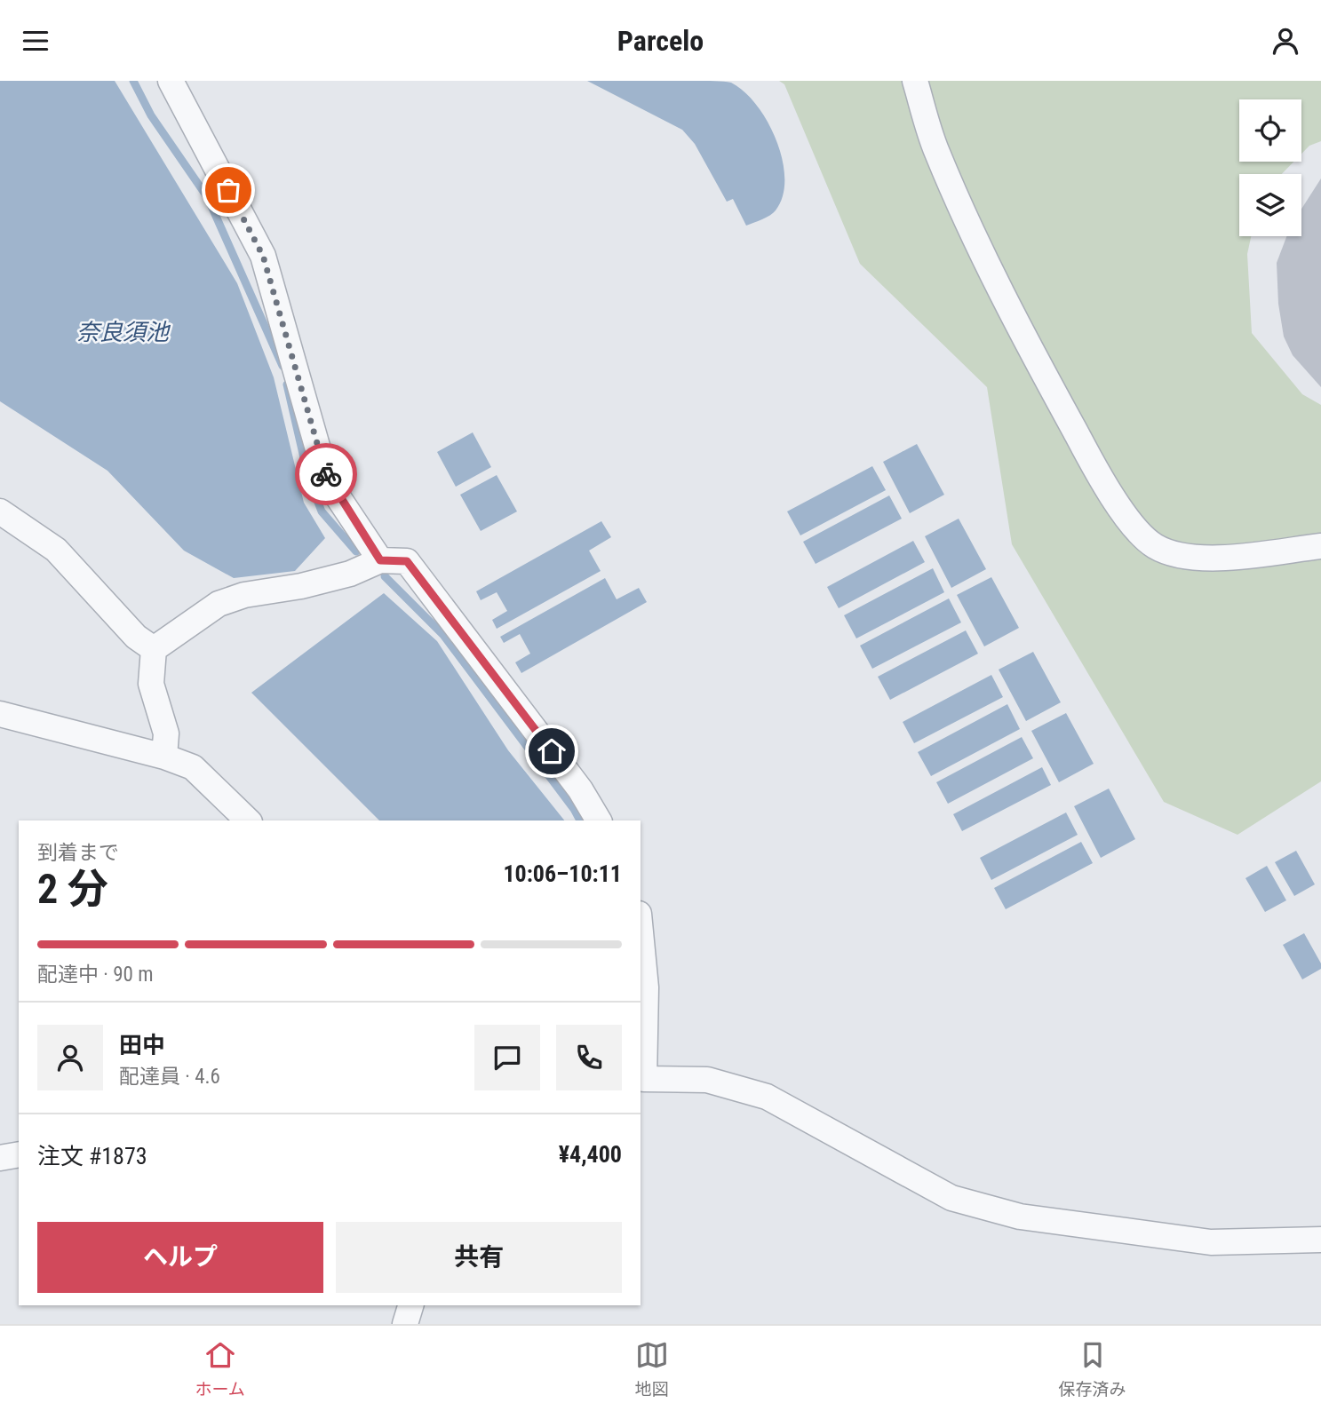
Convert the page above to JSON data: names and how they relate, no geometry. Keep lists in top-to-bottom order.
{
  "water": ["奈良須池"],
  "page": {
    "header": "Parcelo",
    "heading": ["2 分", "到着まで", "10:06–10:11"],
    "panel": [
      "田中",
      "配達員 · 4.6",
      "注文 #1873",
      "¥4,400"
    ],
    "bar": "配達中 · 90 m",
    "buttons": ["ヘルプ", "共有"],
    "tabs": ["ホーム", "地図", "保存済み"]
  }
}
